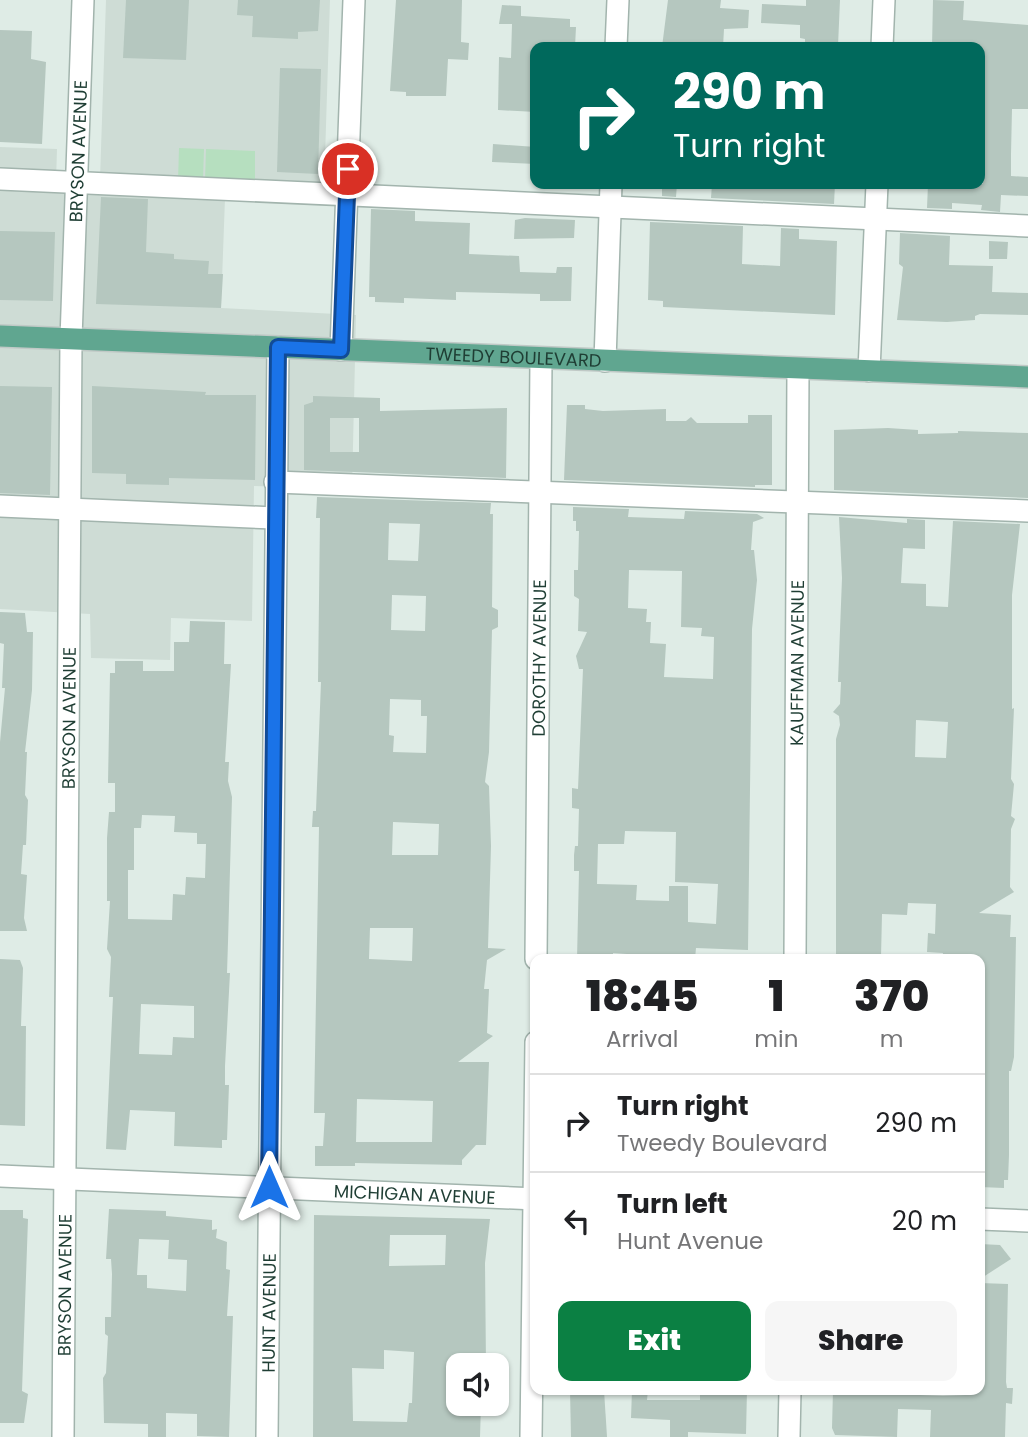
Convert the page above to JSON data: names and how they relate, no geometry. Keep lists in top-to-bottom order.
{
  "streets": {
    "main road": ["TWEEDY BOULEVARD"],
    "street": [
      "BRYSON AVENUE",
      "DOROTHY AVENUE",
      "KAUFFMAN AVENUE",
      "MICHIGAN AVENUE",
      "HUNT AVENUE"
    ]
  },
  "crossings": [
    ["BRYSON AVENUE", "TWEEDY BOULEVARD"],
    ["BRYSON AVENUE", "MICHIGAN AVENUE"],
    ["TWEEDY BOULEVARD", "DOROTHY AVENUE"],
    ["TWEEDY BOULEVARD", "KAUFFMAN AVENUE"],
    ["TWEEDY BOULEVARD", "HUNT AVENUE"],
    ["MICHIGAN AVENUE", "HUNT AVENUE"]
  ],
  "page": {
    "turn": ["290 m", "Turn right"],
    "eta": [
      "18:45",
      "Arrival",
      "1",
      "min",
      "370",
      "m"
    ],
    "list": [
      {
        "name": "Turn right",
        "note": "Tweedy Boulevard",
        "value": "290 m"
      },
      {
        "name": "Turn left",
        "note": "Hunt Avenue",
        "value": "20 m"
      }
    ],
    "buttons": ["Exit", "Share"]
  }
}
